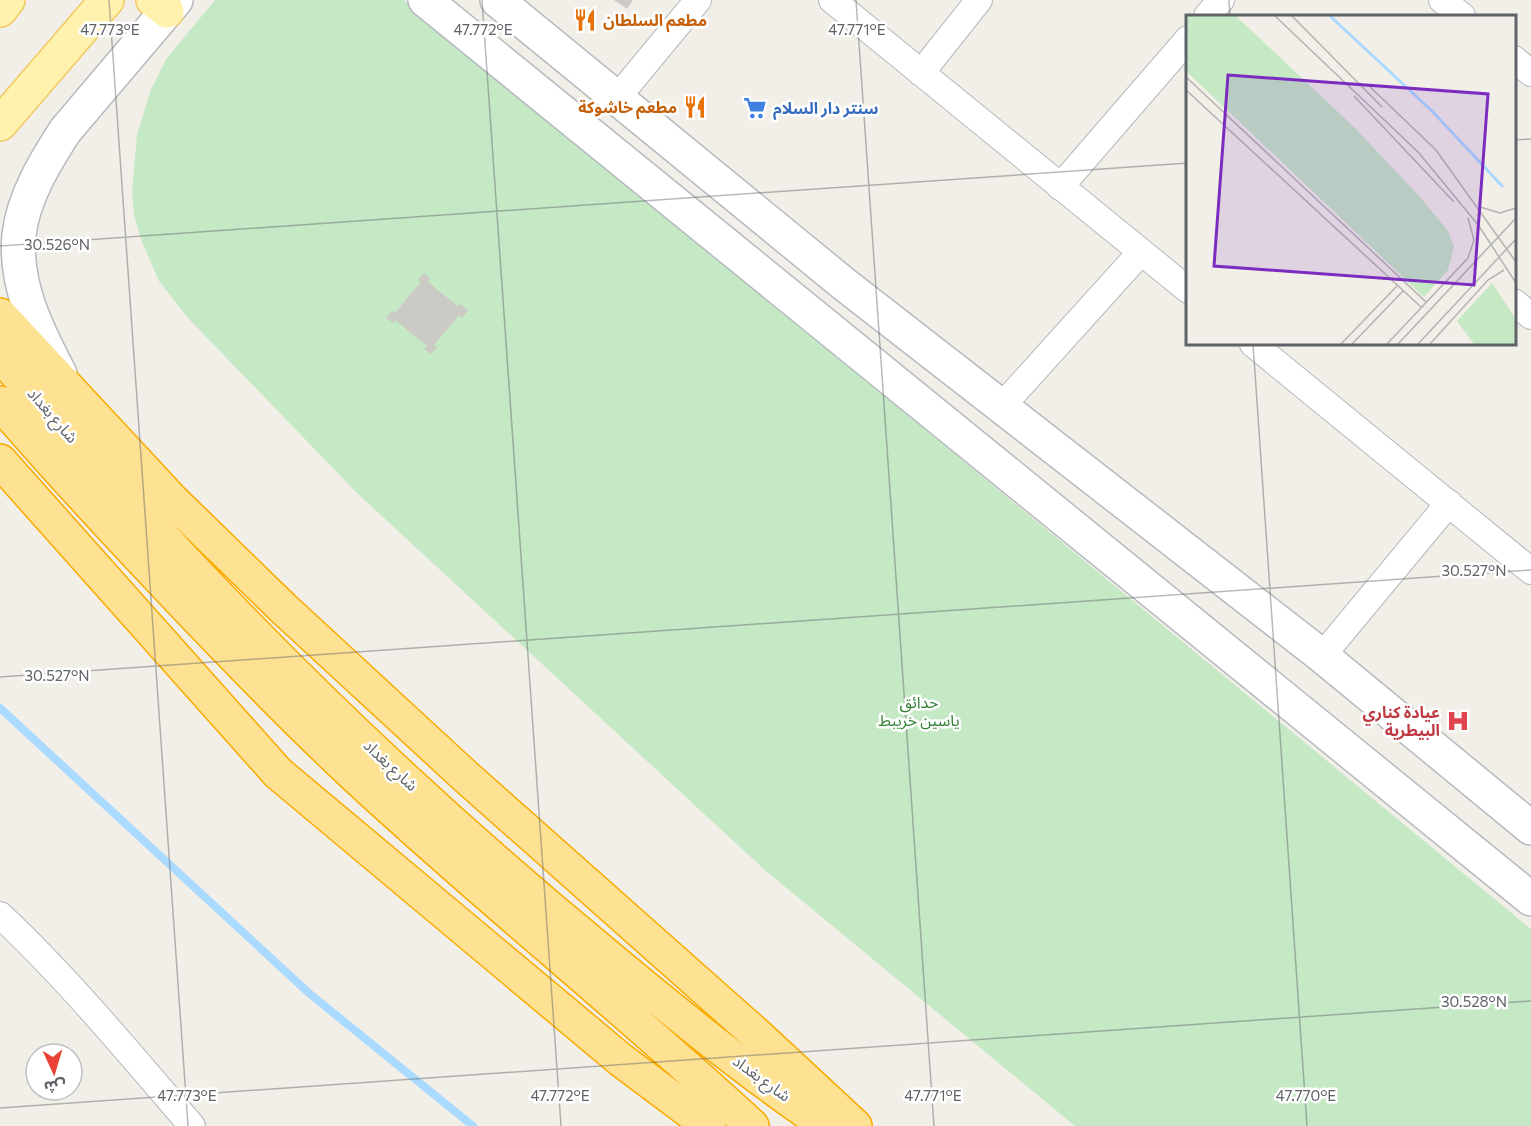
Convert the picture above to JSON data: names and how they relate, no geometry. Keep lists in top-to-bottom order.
{
  "streets": {
    "highway": ["شارع بغداد"]
  },
  "parks": ["حدائق ياسين خريبط"],
  "places": {
    "restaurant": ["مطعم السلطان", "مطعم خاشوكة"],
    "supermarket": ["سنتر دار السلام"],
    "hospital": ["عيادة كناري البيطرية"]
  },
  "north": "bottom",
  "coordinates": [
    "47.773°E",
    "47.772°E",
    "47.771°E",
    "30.526°N",
    "30.527°N",
    "30.528°N",
    "47.770°E"
  ]
}
